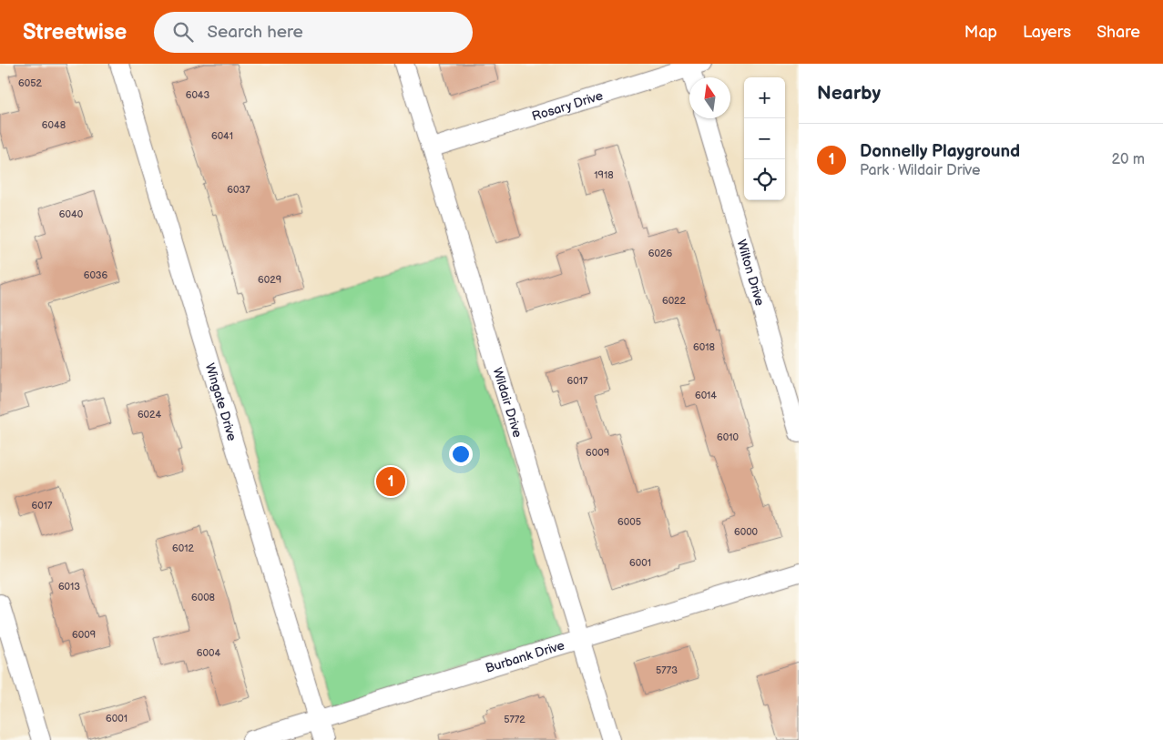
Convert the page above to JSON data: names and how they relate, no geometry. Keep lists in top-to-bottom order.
{
  "streets": {
    "street": [
      "Rosary Drive",
      "Wilton Drive",
      "Wildair Drive",
      "Wingate Drive",
      "Burbank Drive"
    ]
  },
  "crossings": [
    ["Rosary Drive", "Wildair Drive"],
    ["Wildair Drive", "Burbank Drive"],
    ["Wingate Drive", "Burbank Drive"]
  ],
  "house_numbers": [
    "6052",
    "6043",
    "6048",
    "6041",
    "1918",
    "6037",
    "6040",
    "6026",
    "6036",
    "6029",
    "6022",
    "6018",
    "6017",
    "6014",
    "6024",
    "6010",
    "6009",
    "6017",
    "6005",
    "6000",
    "6012",
    "6001",
    "6013",
    "6008",
    "6009",
    "6004",
    "5773",
    "6001",
    "5772"
  ],
  "north": "top",
  "page": {
    "header": "Streetwise",
    "search": "Search here",
    "nav": ["Map", "Layers", "Share"],
    "heading": "Nearby",
    "map_buttons": ["+", "−"],
    "list": [
      {
        "mark": "1",
        "name": "Donnelly Playground",
        "note": "Park · Wildair Drive",
        "value": "20 m"
      }
    ],
    "pins": "1"
  }
}
